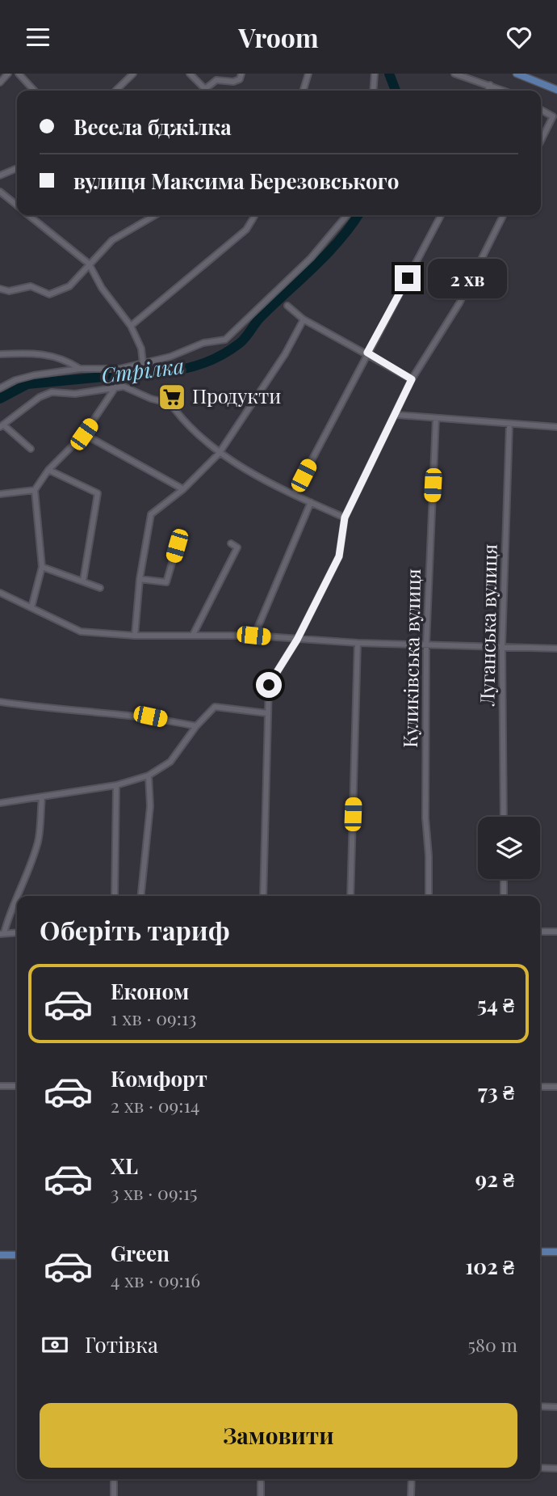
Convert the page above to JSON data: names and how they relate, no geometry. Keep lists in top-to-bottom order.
{
  "streets": {
    "street": ["Луганська вулиця", "Куликівська вулиця"]
  },
  "water": ["Стрілка"],
  "places": {
    "supermarket": ["Продукти"]
  },
  "page": {
    "header": "Vroom",
    "banner": ["Весела бджілка", "вулиця Максима Березовського"],
    "bubble": "2 хв",
    "heading": "Оберіть тариф",
    "list": [
      {
        "name": "Економ",
        "note": "1 хв · 09:13",
        "value": "54 ₴"
      },
      {
        "name": "Комфорт",
        "note": "2 хв · 09:14",
        "value": "73 ₴"
      },
      {
        "name": "XL",
        "note": "3 хв · 09:15",
        "value": "92 ₴"
      },
      {
        "name": "Green",
        "note": "4 хв · 09:16",
        "value": "102 ₴"
      }
    ],
    "pay": ["Готівка", "580 m"],
    "buttons": "Замовити"
  }
}
